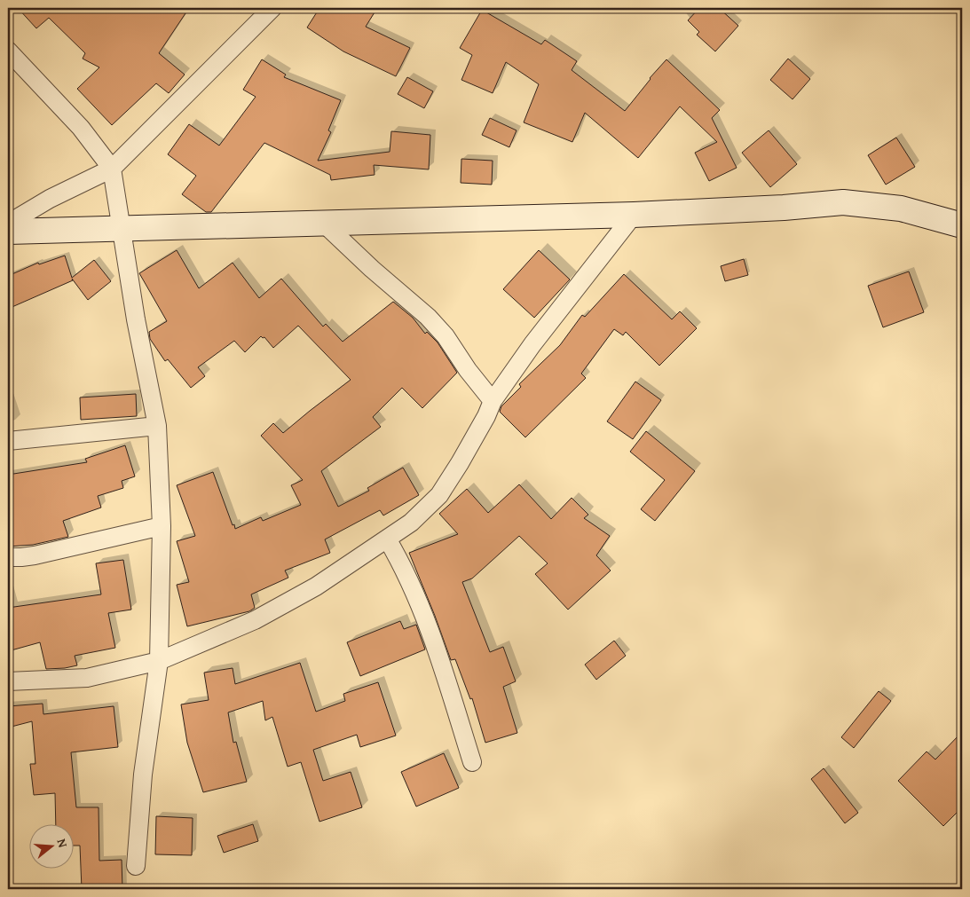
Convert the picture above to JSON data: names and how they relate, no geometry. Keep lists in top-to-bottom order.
{
  "north": "right"
}
